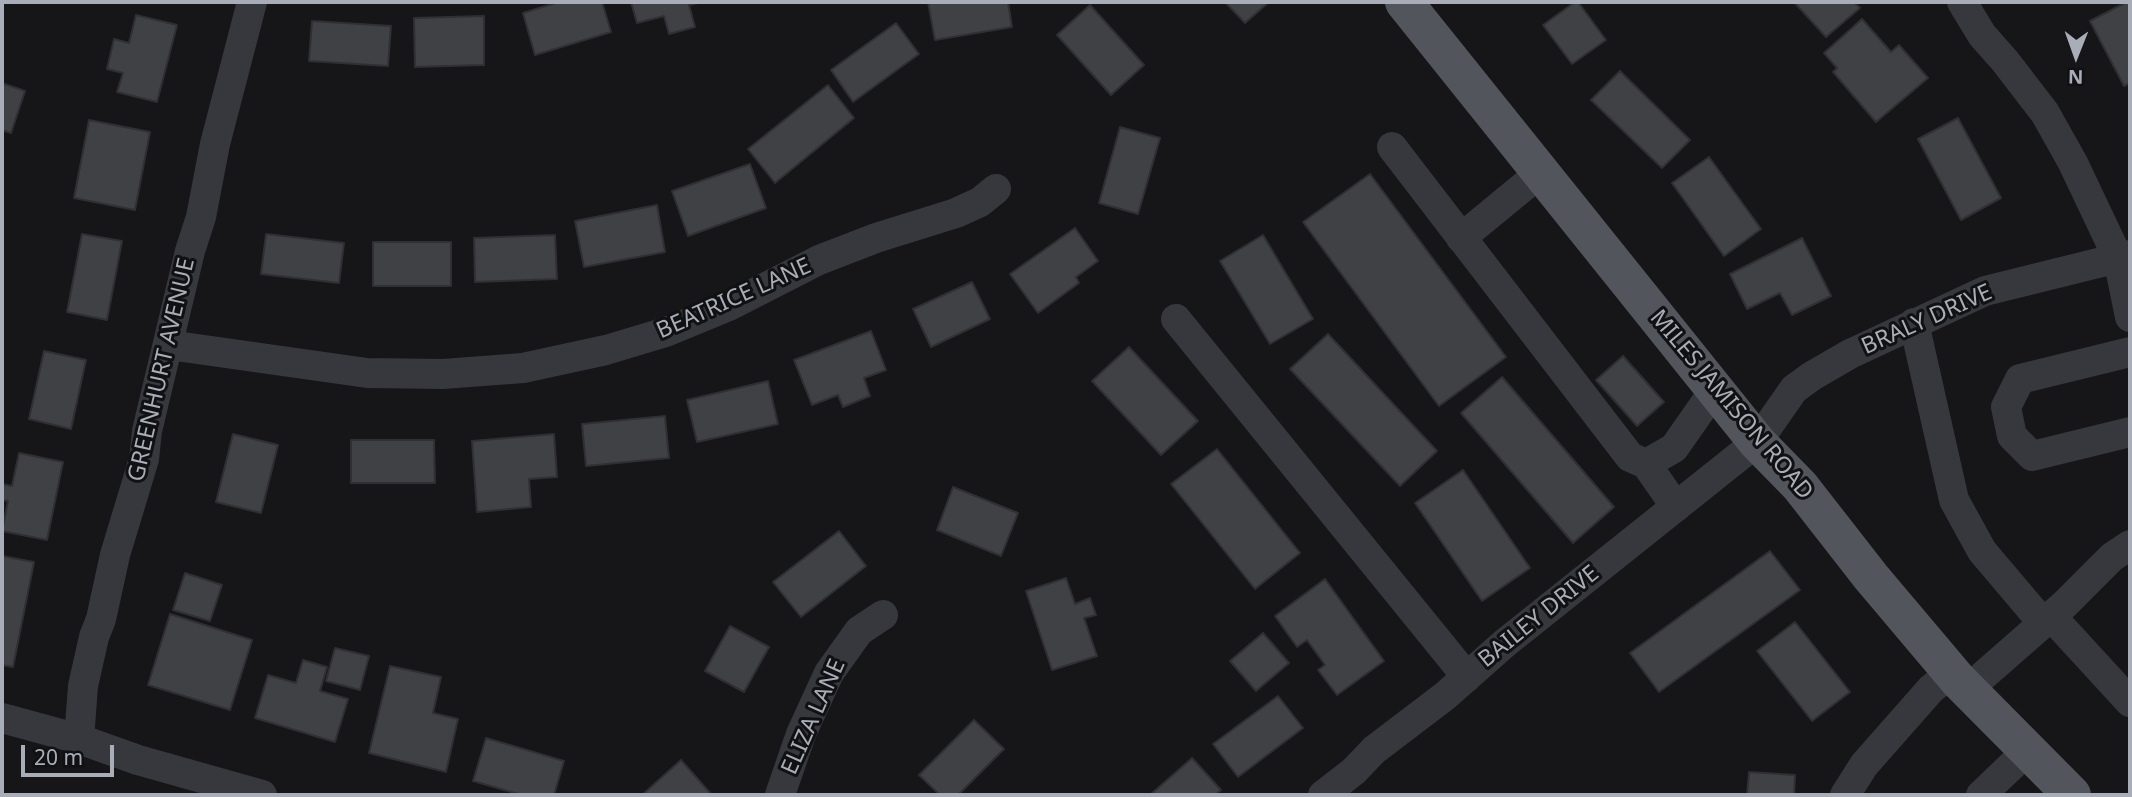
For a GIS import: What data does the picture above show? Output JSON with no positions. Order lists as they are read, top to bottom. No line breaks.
{"streets":{"main road":["MILES JAMISON ROAD"],"street":["BEATRICE LANE","BRALY DRIVE","GREENHURT AVENUE","BAILEY DRIVE","ELIZA LANE"]},"crossings":[["BEATRICE LANE","GREENHURT AVENUE"],["BRALY DRIVE","MILES JAMISON ROAD"],["BRALY DRIVE","BAILEY DRIVE"],["MILES JAMISON ROAD","BAILEY DRIVE"]],"scale_bar":"20 m","north":"bottom"}
